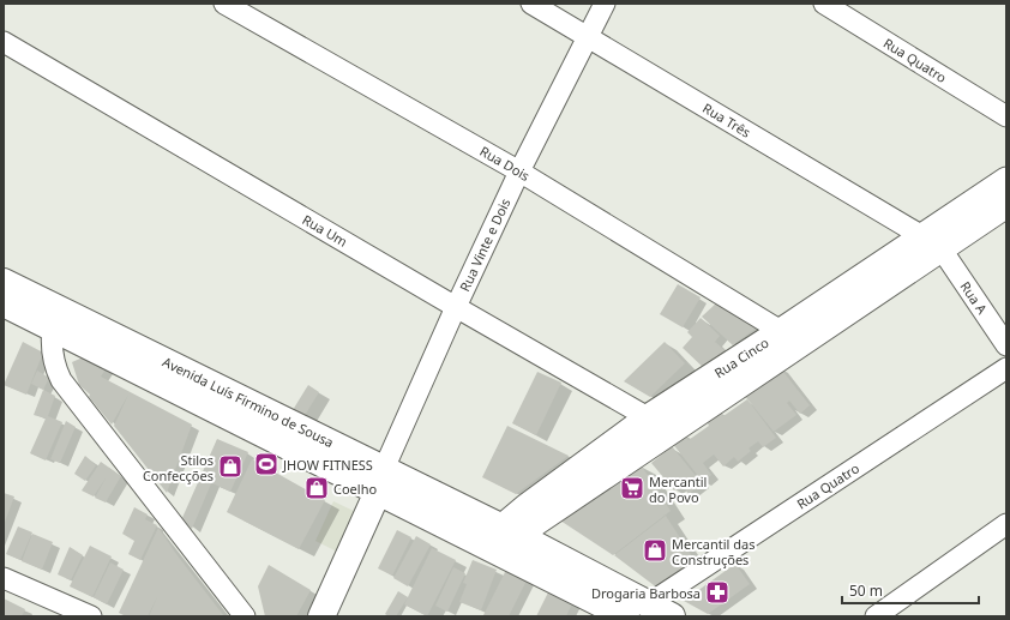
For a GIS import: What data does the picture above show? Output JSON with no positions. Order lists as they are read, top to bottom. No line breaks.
{"streets":{"main road":["Avenida Luís Firmino de Sousa"],"street":["Rua Quatro","Rua Três","Rua Dois","Rua Um","Rua Vinte e Dois","Rua A","Rua Cinco"]},"crossings":[["Rua Quatro","Avenida Luís Firmino de Sousa"],["Rua Três","Rua Vinte e Dois"],["Rua Três","Rua A"],["Rua Três","Rua Cinco"],["Rua Dois","Rua Vinte e Dois"],["Rua Dois","Rua Cinco"],["Rua Um","Rua Vinte e Dois"],["Rua Um","Rua Cinco"],["Rua Vinte e Dois","Avenida Luís Firmino de Sousa"],["Rua A","Rua Cinco"],["Rua Cinco","Avenida Luís Firmino de Sousa"]],"places":{"sports":["JHOW FITNESS"],"shop":["Stilos Confecções","Coelho","Mercantil das Construções"],"supermarket":["Mercantil do Povo"],"pharmacy":["Drogaria Barbosa"]},"scale_bar":"50 m"}
